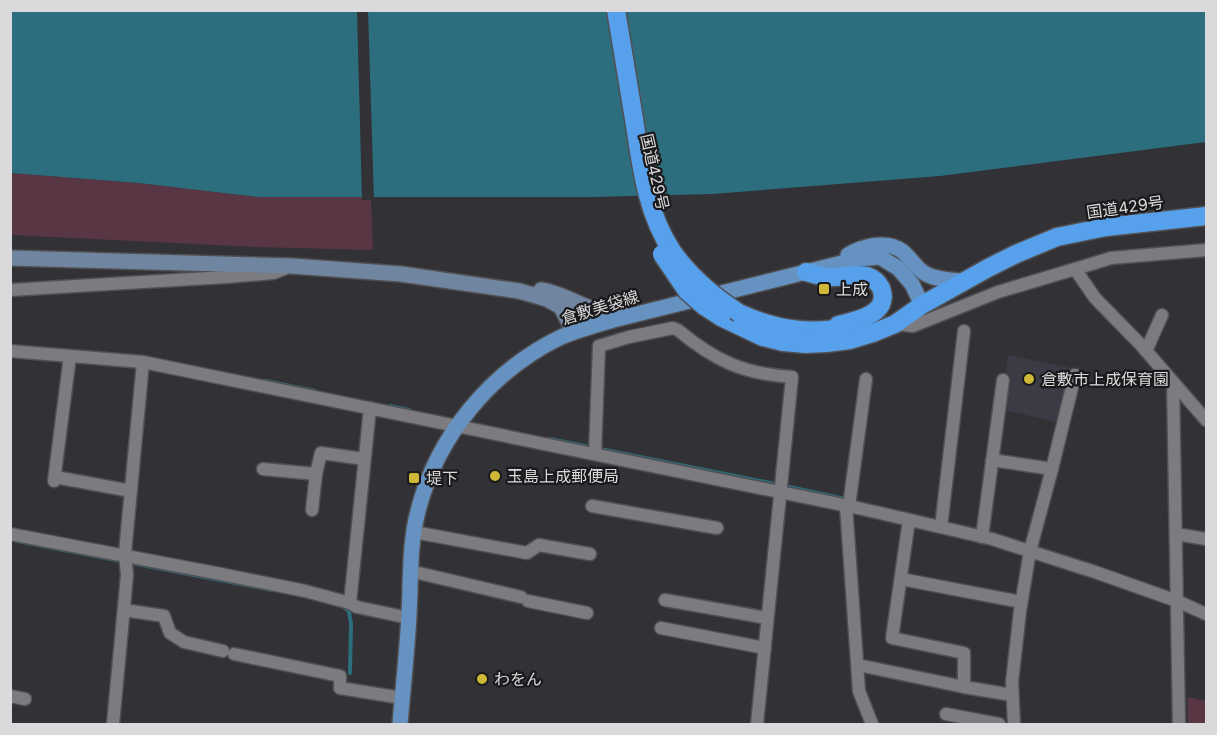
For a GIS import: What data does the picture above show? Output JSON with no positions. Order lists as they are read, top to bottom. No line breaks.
{"streets":{"highway":["国道429号"],"main road":["倉敷美袋線"]},"crossings":[["国道429号","倉敷美袋線"]],"places":{"transit":["上成","堤下"],"other":["倉敷市上成保育園","玉島上成郵便局","わをん"]}}
